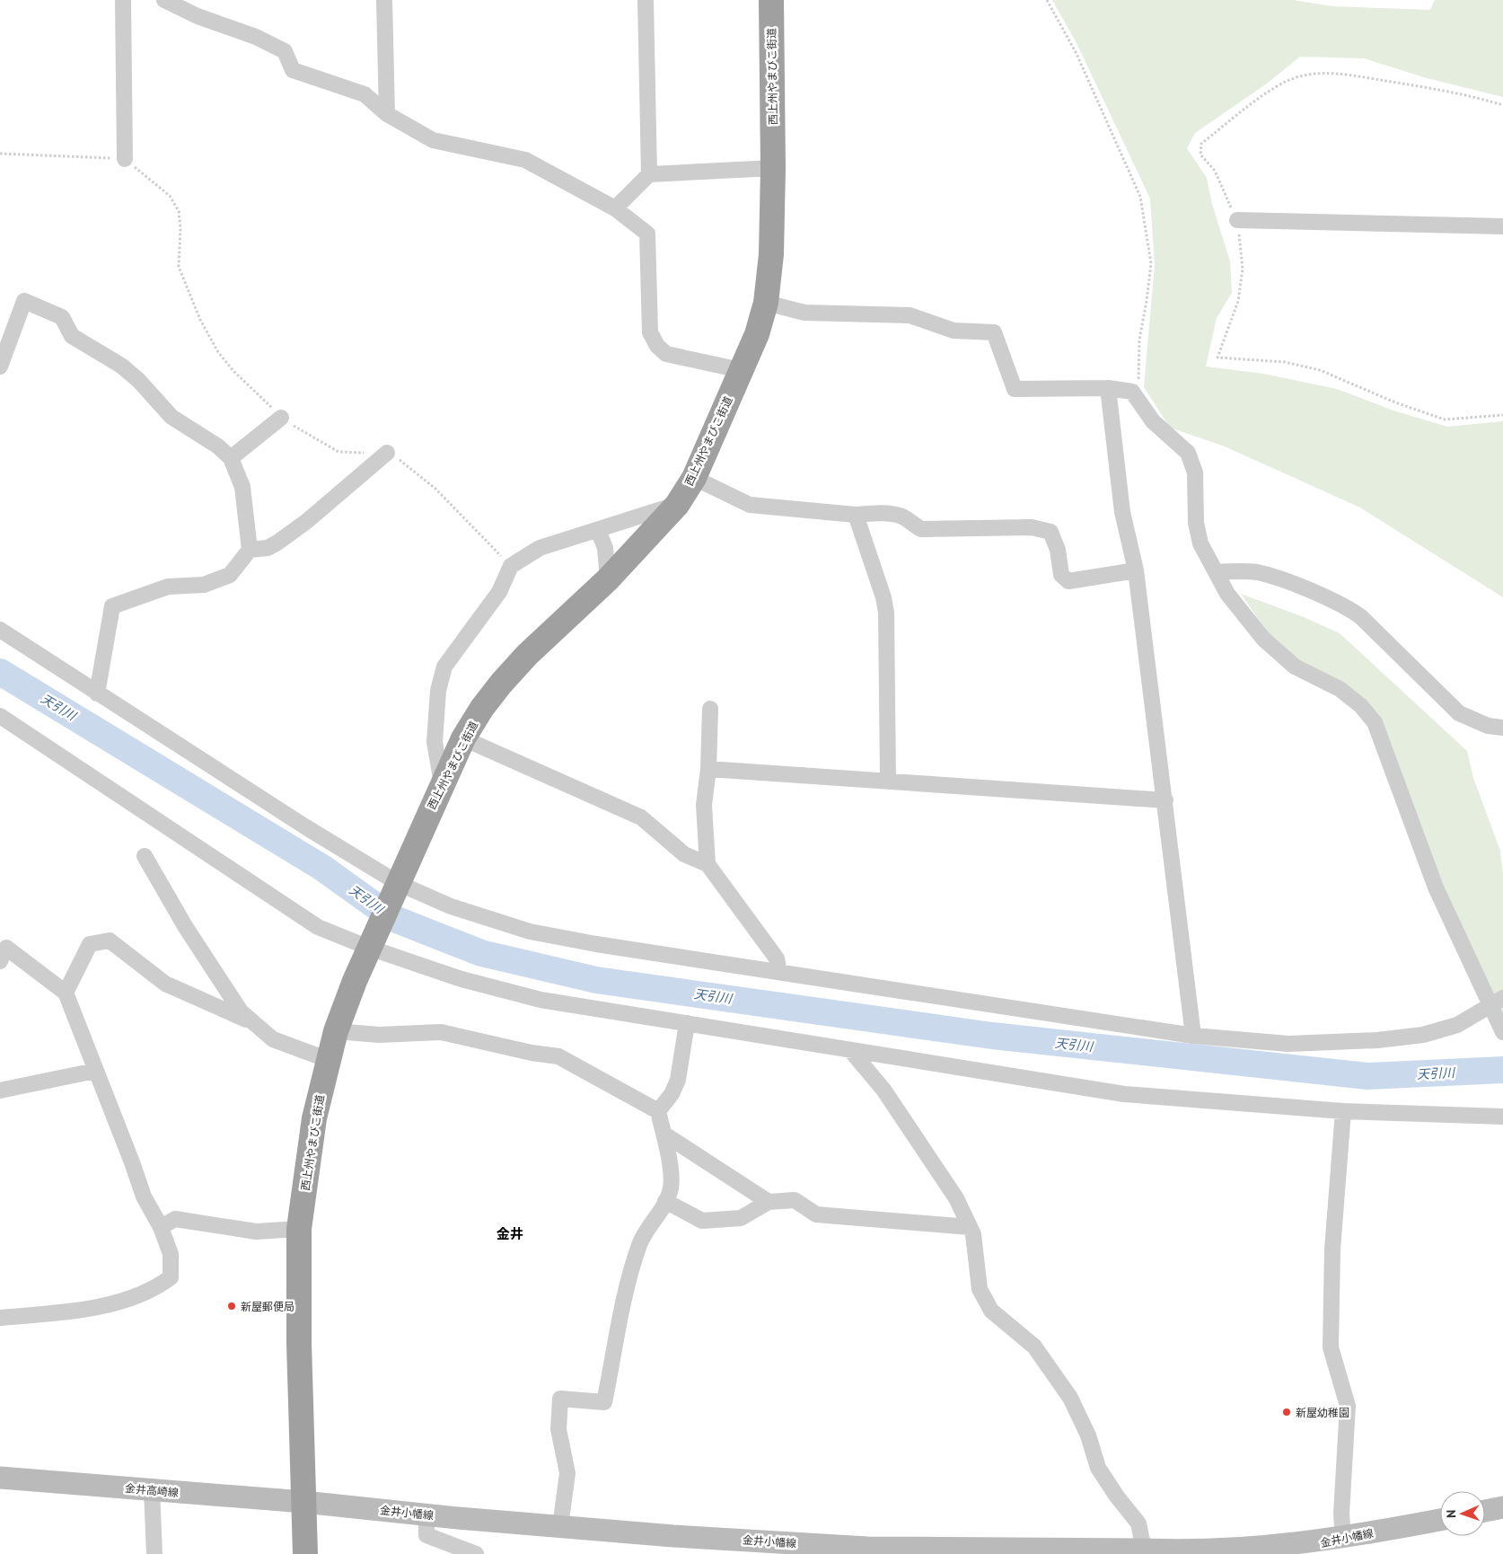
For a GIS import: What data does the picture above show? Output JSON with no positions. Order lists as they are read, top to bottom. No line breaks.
{"streets":{"highway":["西上州やまびこ街道"],"main road":["金井高崎線","金井小幡線"]},"crossings":[["西上州やまびこ街道","金井高崎線"],["西上州やまびこ街道","金井小幡線"],["金井高崎線","金井小幡線"]],"districts":["金井"],"water":["天引川"],"places":["新屋郵便局","新屋幼稚園"],"north":"left"}
